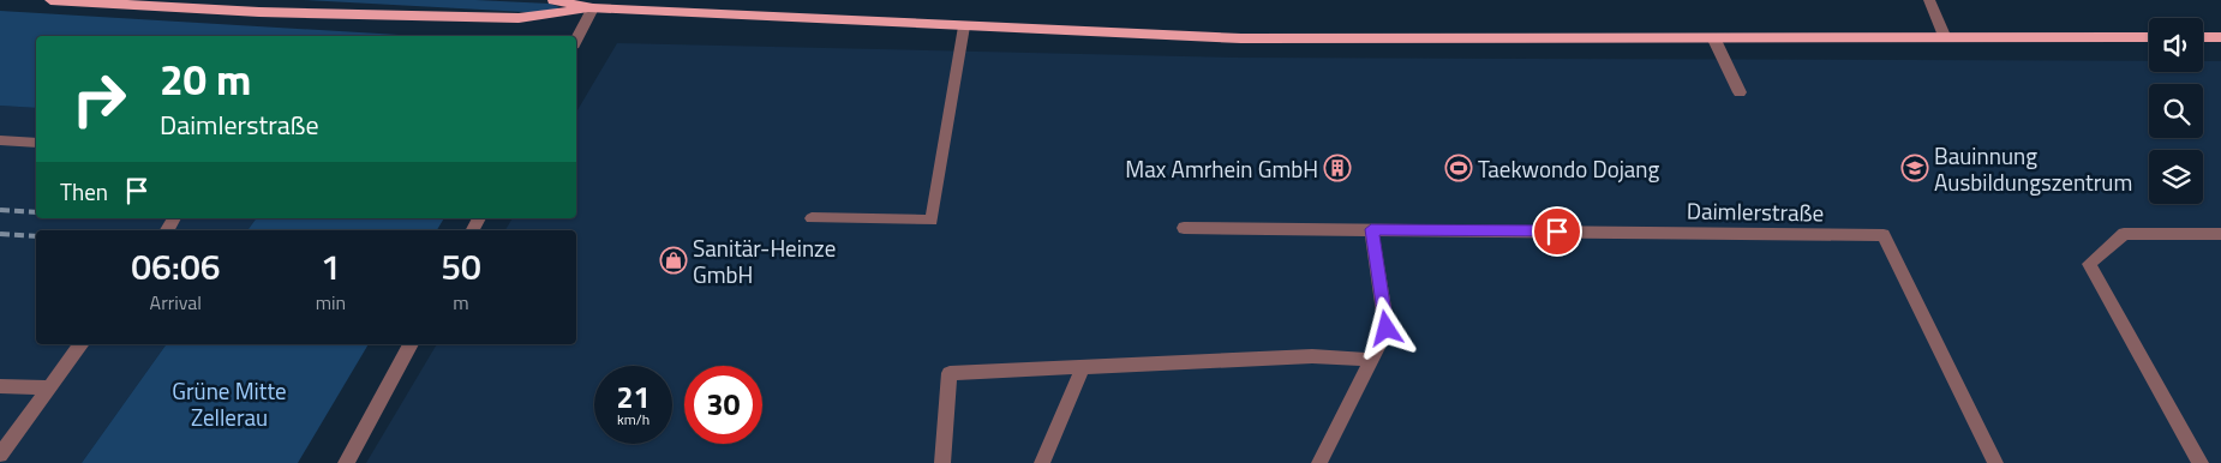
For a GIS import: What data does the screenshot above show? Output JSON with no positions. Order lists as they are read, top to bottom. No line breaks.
{"streets":{"street":["Daimlerstraße"]},"parks":["Grüne Mitte Zellerau"],"places":{"building":["Max Amrhein GmbH"],"sports":["Taekwondo Dojang"],"school or university":["Bauinnung Ausbildungszentrum"],"shop":["Sanitär-Heinze GmbH"]},"page":{"turn":["20 m","Daimlerstraße"],"then":"Then","eta":["06:06","Arrival","1","min","50","m"],"speed":"21 km/h","limit":"30"}}
